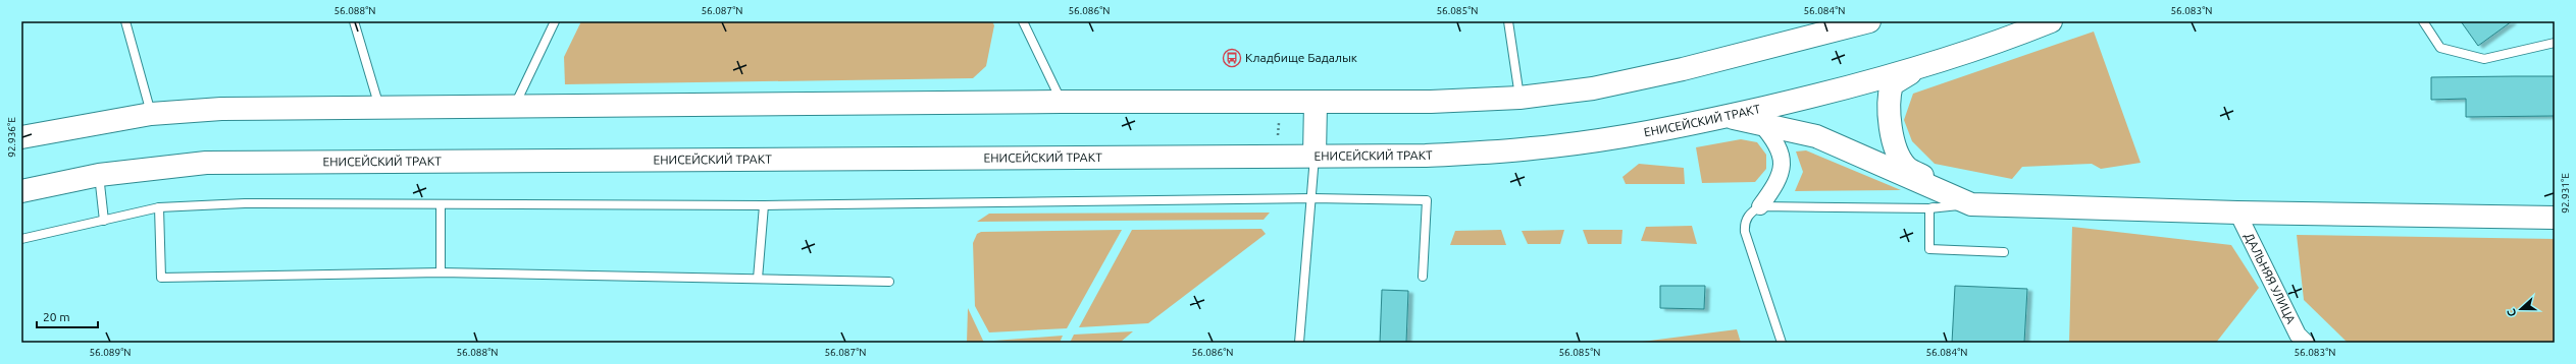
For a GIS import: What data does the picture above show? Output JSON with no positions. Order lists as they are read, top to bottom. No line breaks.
{"streets":{"main road":["ЕНИСЕЙСКИЙ ТРАКТ"],"street":["ДАЛЬНЯЯ УЛИЦА"]},"places":{"bus stop":["Кладбище Бадалык"]},"scale_bar":"20 m","north":"left","coordinates":["56.088°N","56.087°N","56.086°N","56.085°N","56.084°N","56.083°N","92.936°E","92.931°E","56.089°N"]}
